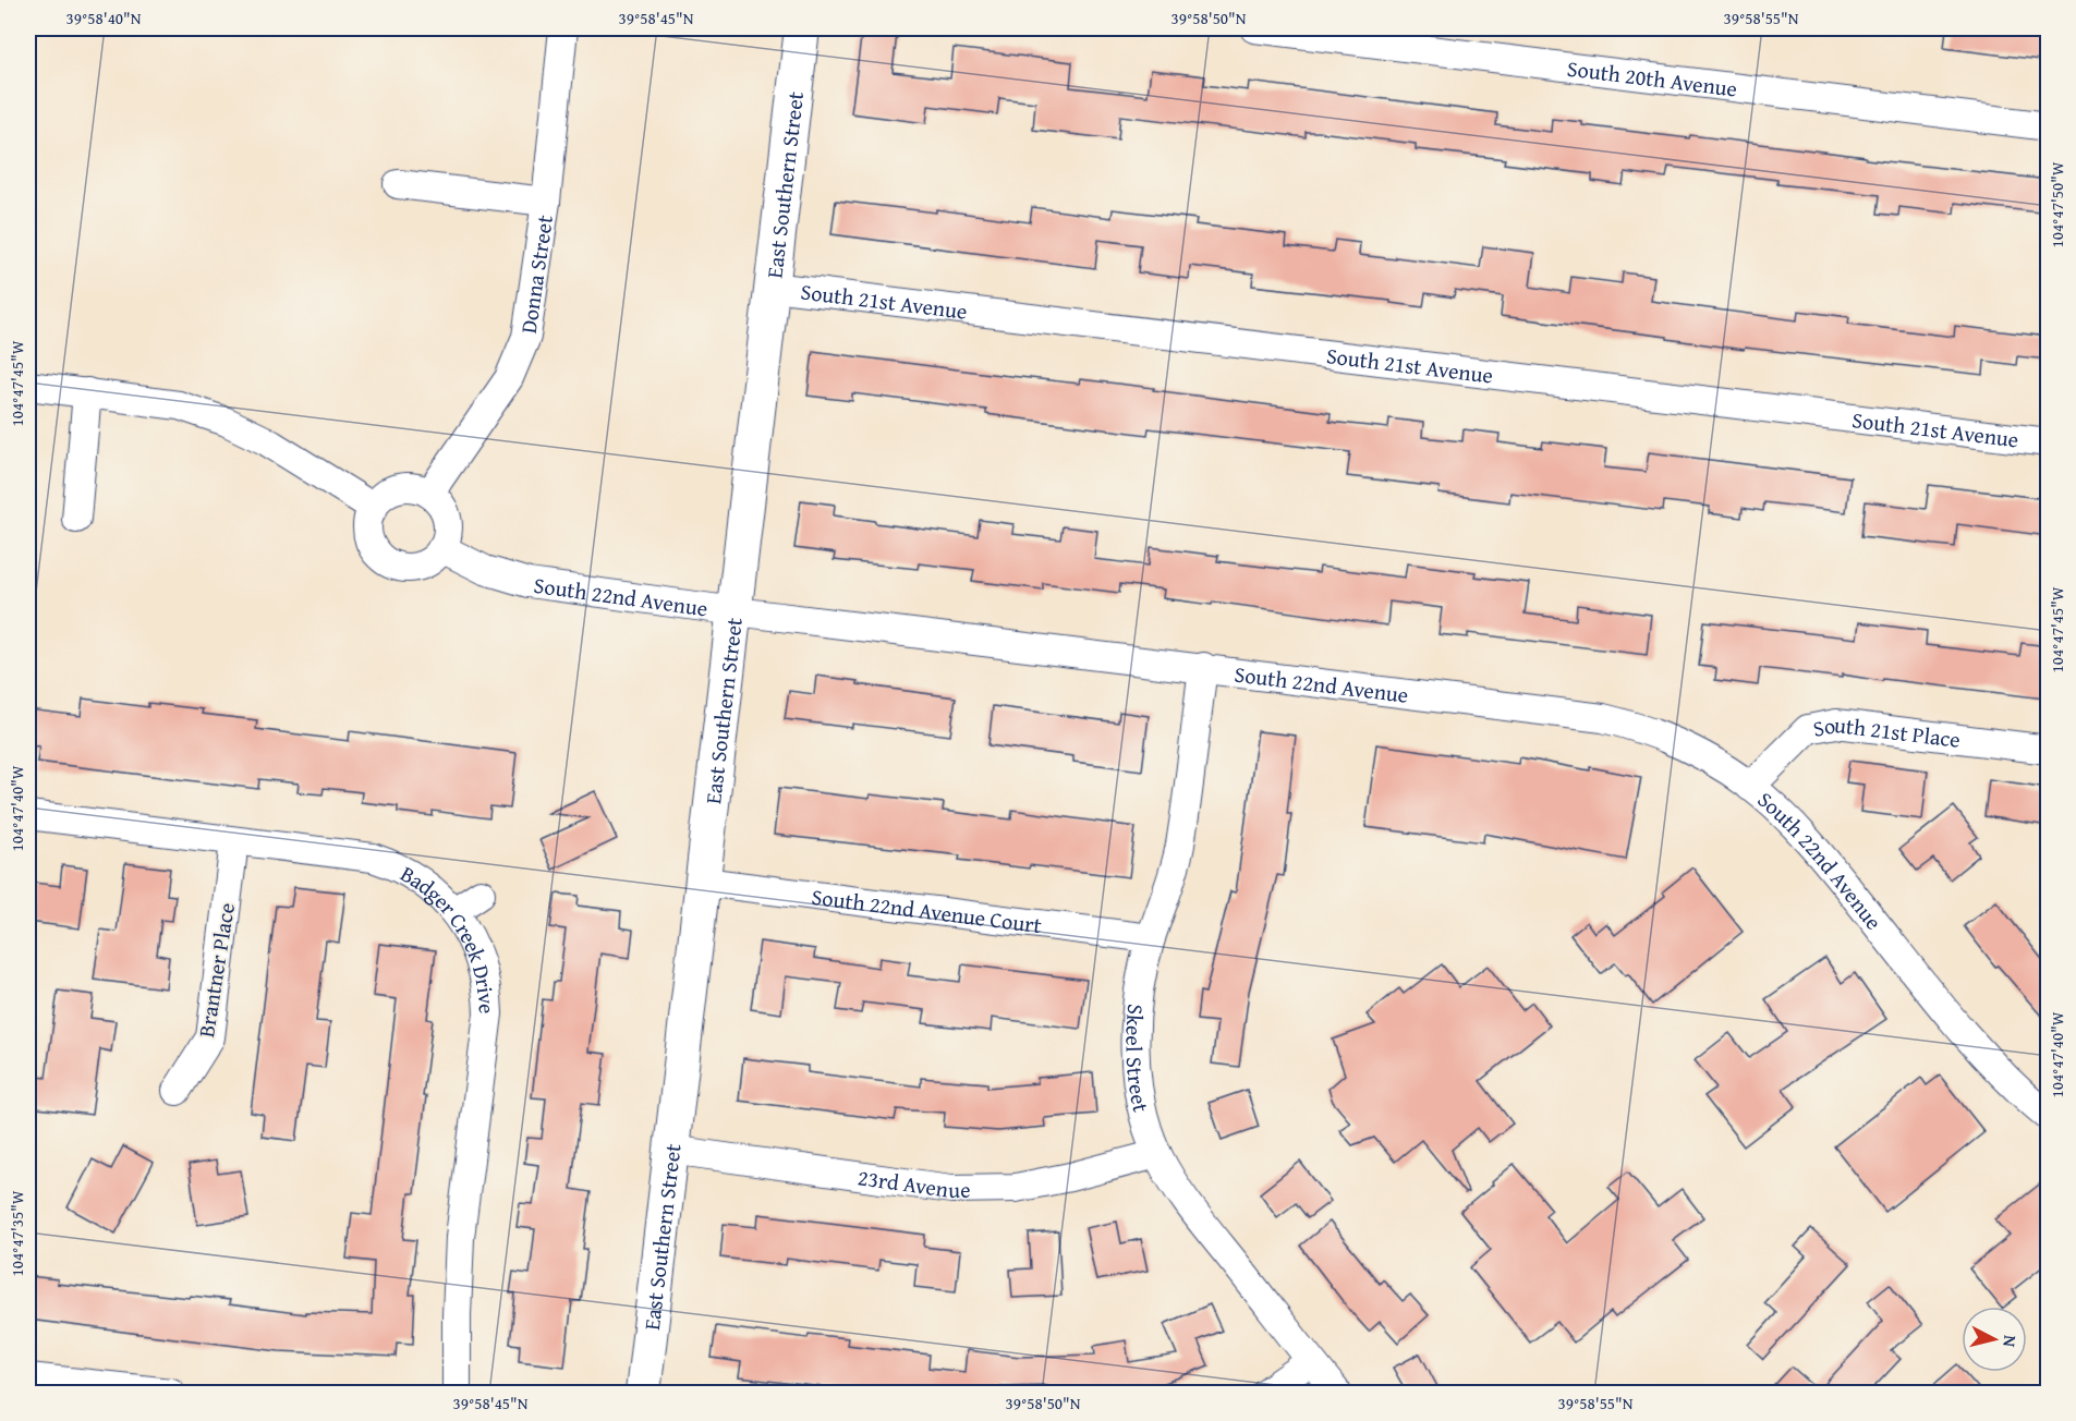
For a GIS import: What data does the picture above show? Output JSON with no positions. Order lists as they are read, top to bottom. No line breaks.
{"streets":{"street":["South 20th Avenue","East Southern Street","Donna Street","South 21st Avenue","South 22nd Avenue","South 21st Place","South 22nd Avenue Court","Badger Creek Drive","Brantner Place","Skeel Street","23rd Avenue"]},"crossings":[["East Southern Street","South 21st Avenue"],["East Southern Street","South 22nd Avenue"],["East Southern Street","South 22nd Avenue Court"],["East Southern Street","23rd Avenue"],["Donna Street","South 22nd Avenue"],["South 22nd Avenue","South 21st Place"],["South 22nd Avenue","Skeel Street"],["South 22nd Avenue Court","Skeel Street"],["Badger Creek Drive","Brantner Place"],["Skeel Street","23rd Avenue"]],"north":"right","coordinates":["39°58'40\"N","39°58'45\"N","39°58'50\"N","39°58'55\"N","104°47'50\"W","104°47'45\"W","104°47'40\"W","104°47'35\"W"]}
